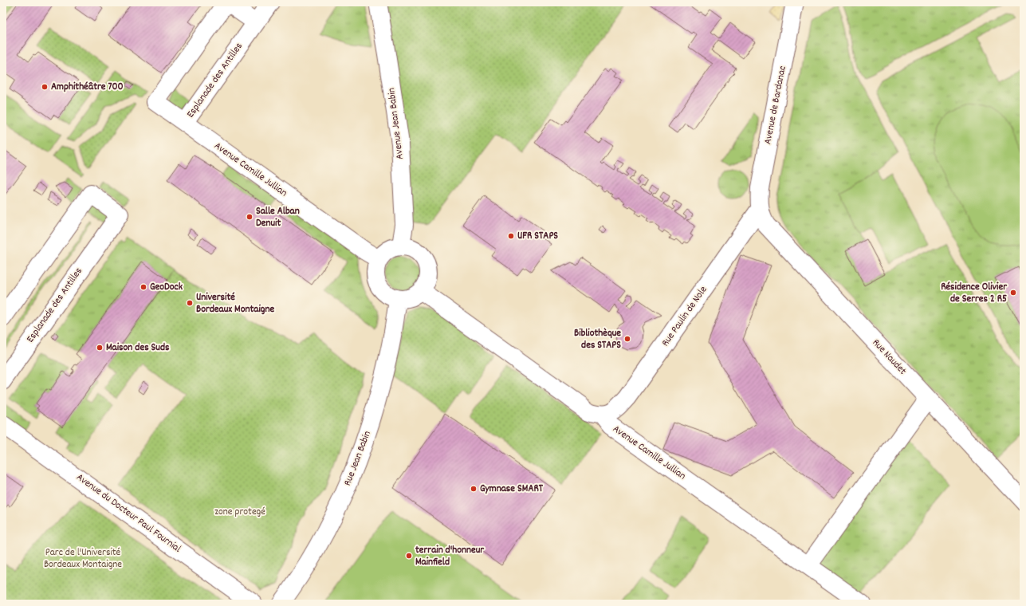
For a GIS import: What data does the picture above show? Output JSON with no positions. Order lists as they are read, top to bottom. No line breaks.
{"streets":{"street":["Esplanade des Antilles","Avenue de Bardanac","Avenue Jean Babin","Avenue Camille Jullian","Rue Paulin de Nole","Rue Naudet","Rue Jean Babin","Avenue du Docteur Paul Fournial"]},"crossings":[["Esplanade des Antilles","Avenue Camille Jullian"],["Avenue de Bardanac","Rue Paulin de Nole"],["Avenue de Bardanac","Rue Naudet"],["Avenue Jean Babin","Avenue Camille Jullian"],["Avenue Jean Babin","Rue Jean Babin"],["Avenue Camille Jullian","Rue Paulin de Nole"],["Avenue Camille Jullian","Rue Jean Babin"],["Rue Paulin de Nole","Rue Naudet"]],"parks":["zone protegé","Parc de l'Université Bordeaux Montaigne"],"places":["Amphithéâtre 700","Salle Alban Denuit","UFR STAPS","GeoDock","Résidence Olivier de Serres 2 R5","Université Bordeaux Montaigne","Bibliothèque des STAPS","Maison des Suds","Gymnase SMART","terrain d'honneur Mainfield"]}
